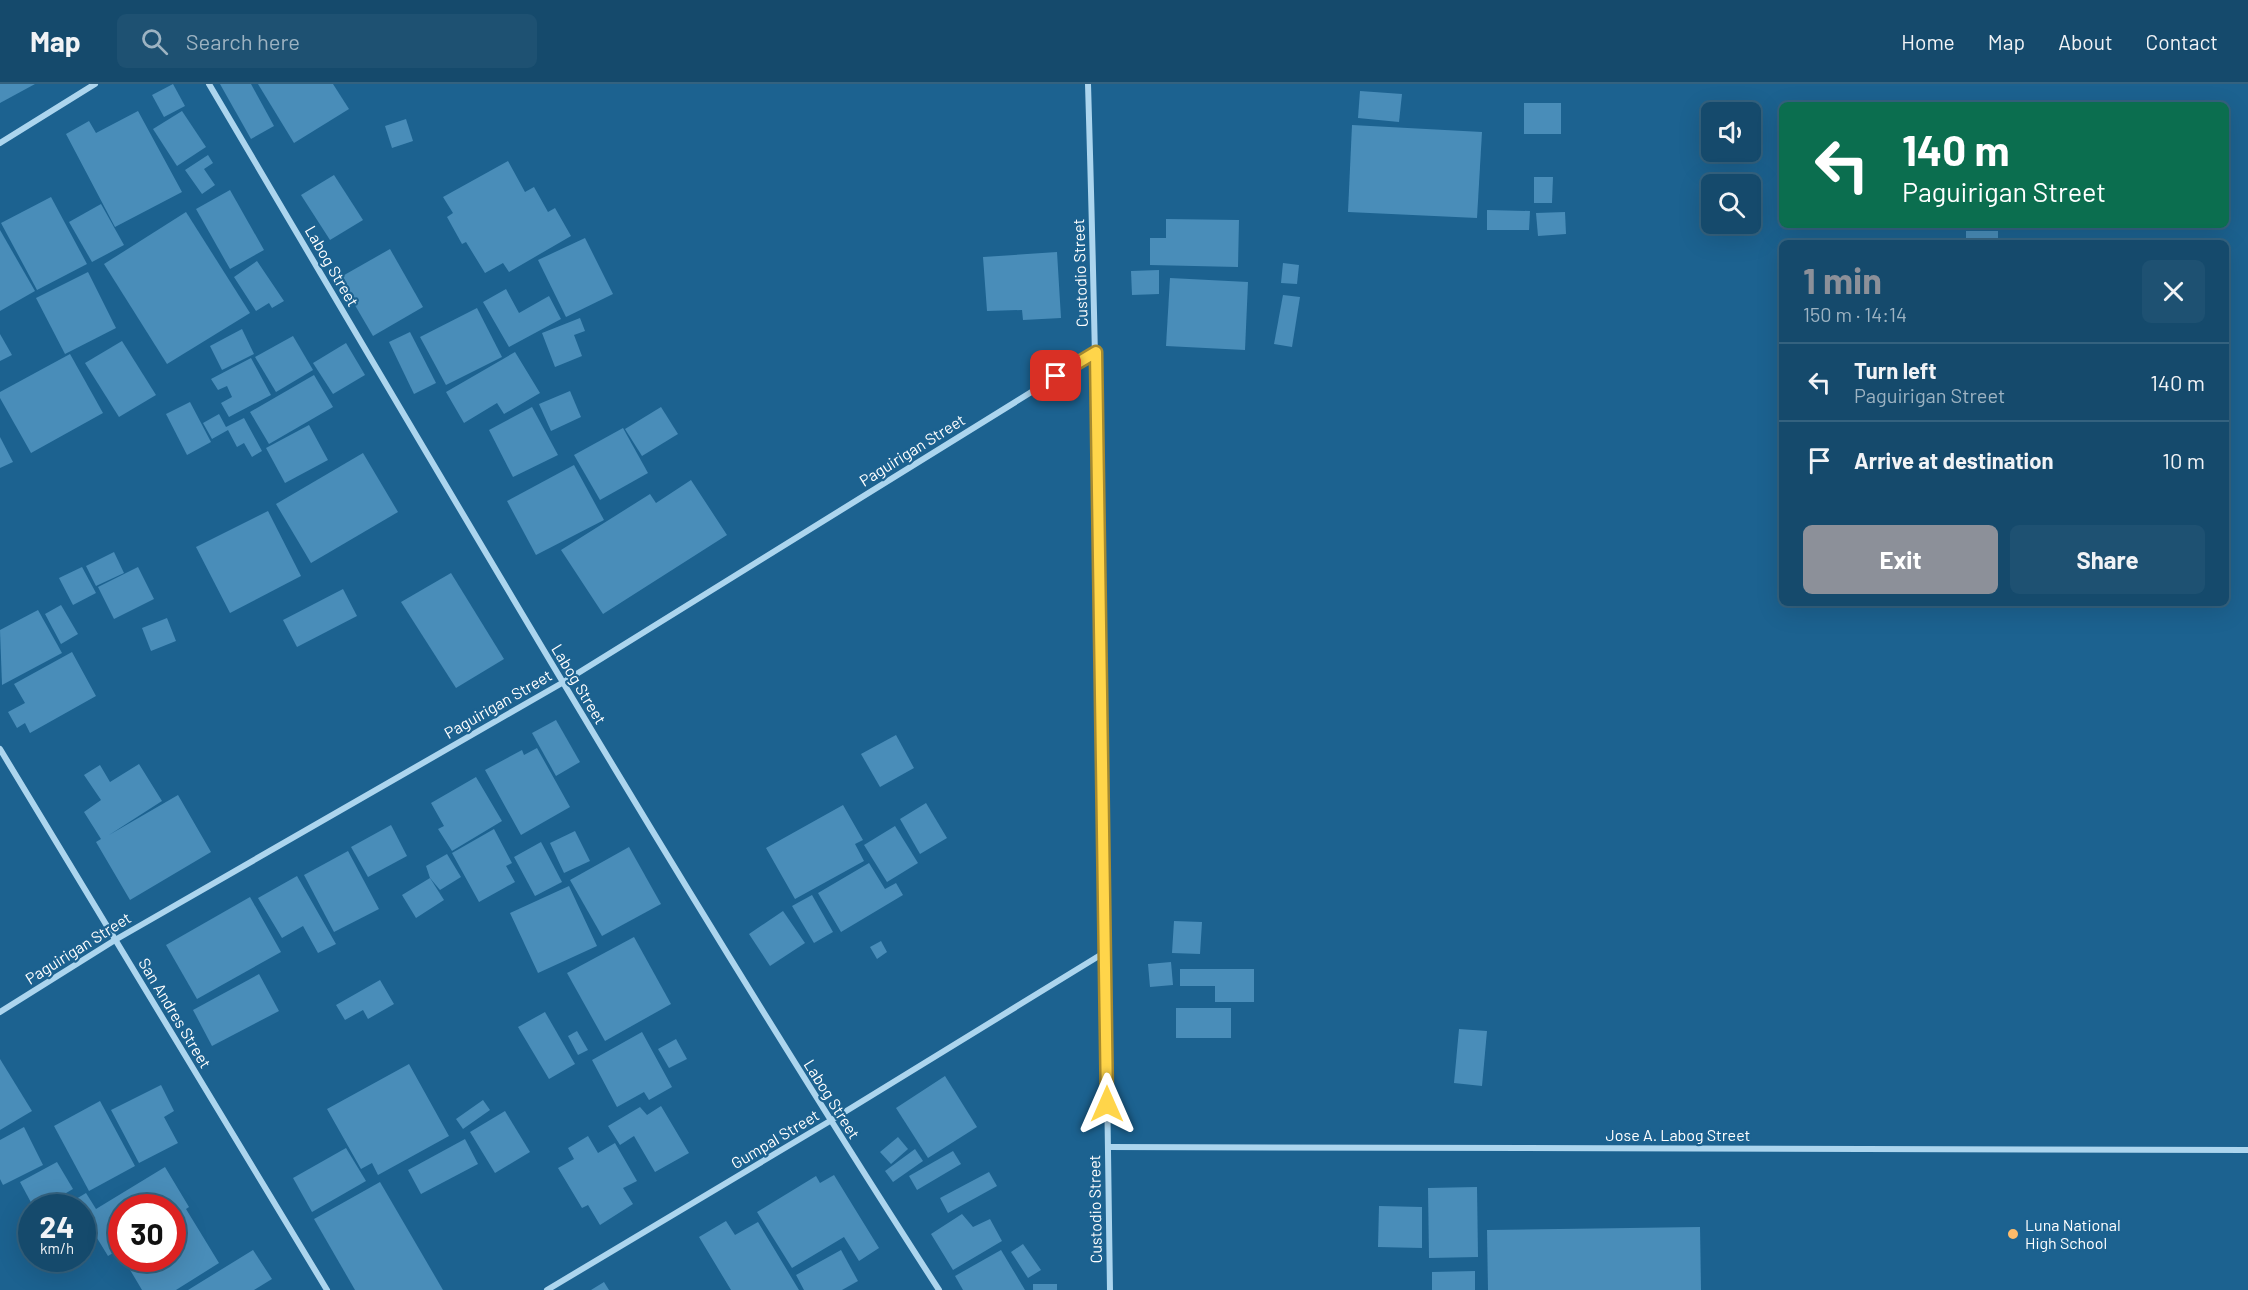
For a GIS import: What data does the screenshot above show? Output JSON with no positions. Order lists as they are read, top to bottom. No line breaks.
{"streets":{"street":["Labog Street","Custodio Street","Paguirigan Street","San Andres Street","Jose A. Labog Street","Gumpal Street"]},"crossings":[["Labog Street","Paguirigan Street"],["Labog Street","Gumpal Street"],["Custodio Street","Paguirigan Street"],["Custodio Street","Jose A. Labog Street"],["Custodio Street","Gumpal Street"],["Paguirigan Street","San Andres Street"]],"places":["Luna National High School"],"page":{"header":"Map","search":"Search here","nav":["Home","Map","About","Contact"],"turn":["140 m","Paguirigan Street"],"heading":["1 min","150 m · 14:14"],"list":[{"name":"Turn left","note":"Paguirigan Street","value":"140 m"},{"name":"Arrive at destination","value":"10 m"}],"buttons":["Exit","Share"],"speed":"24 km/h","limit":"30"}}
